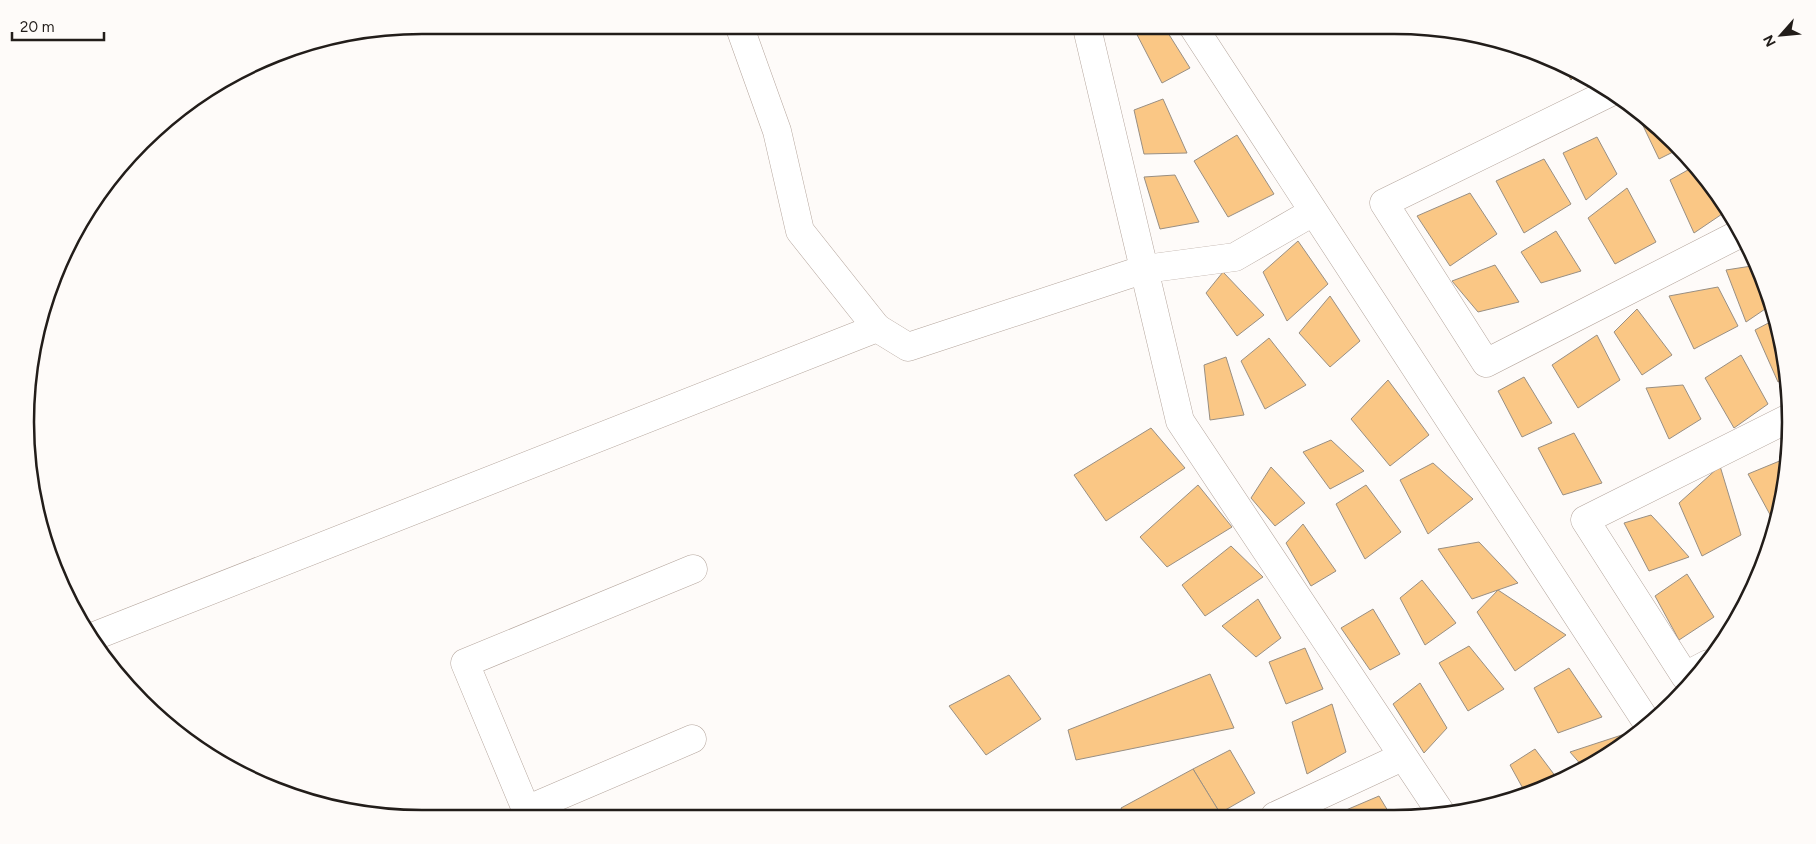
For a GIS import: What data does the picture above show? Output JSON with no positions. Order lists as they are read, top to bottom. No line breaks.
{"scale_bar":"20 m","north":"bottom left"}
